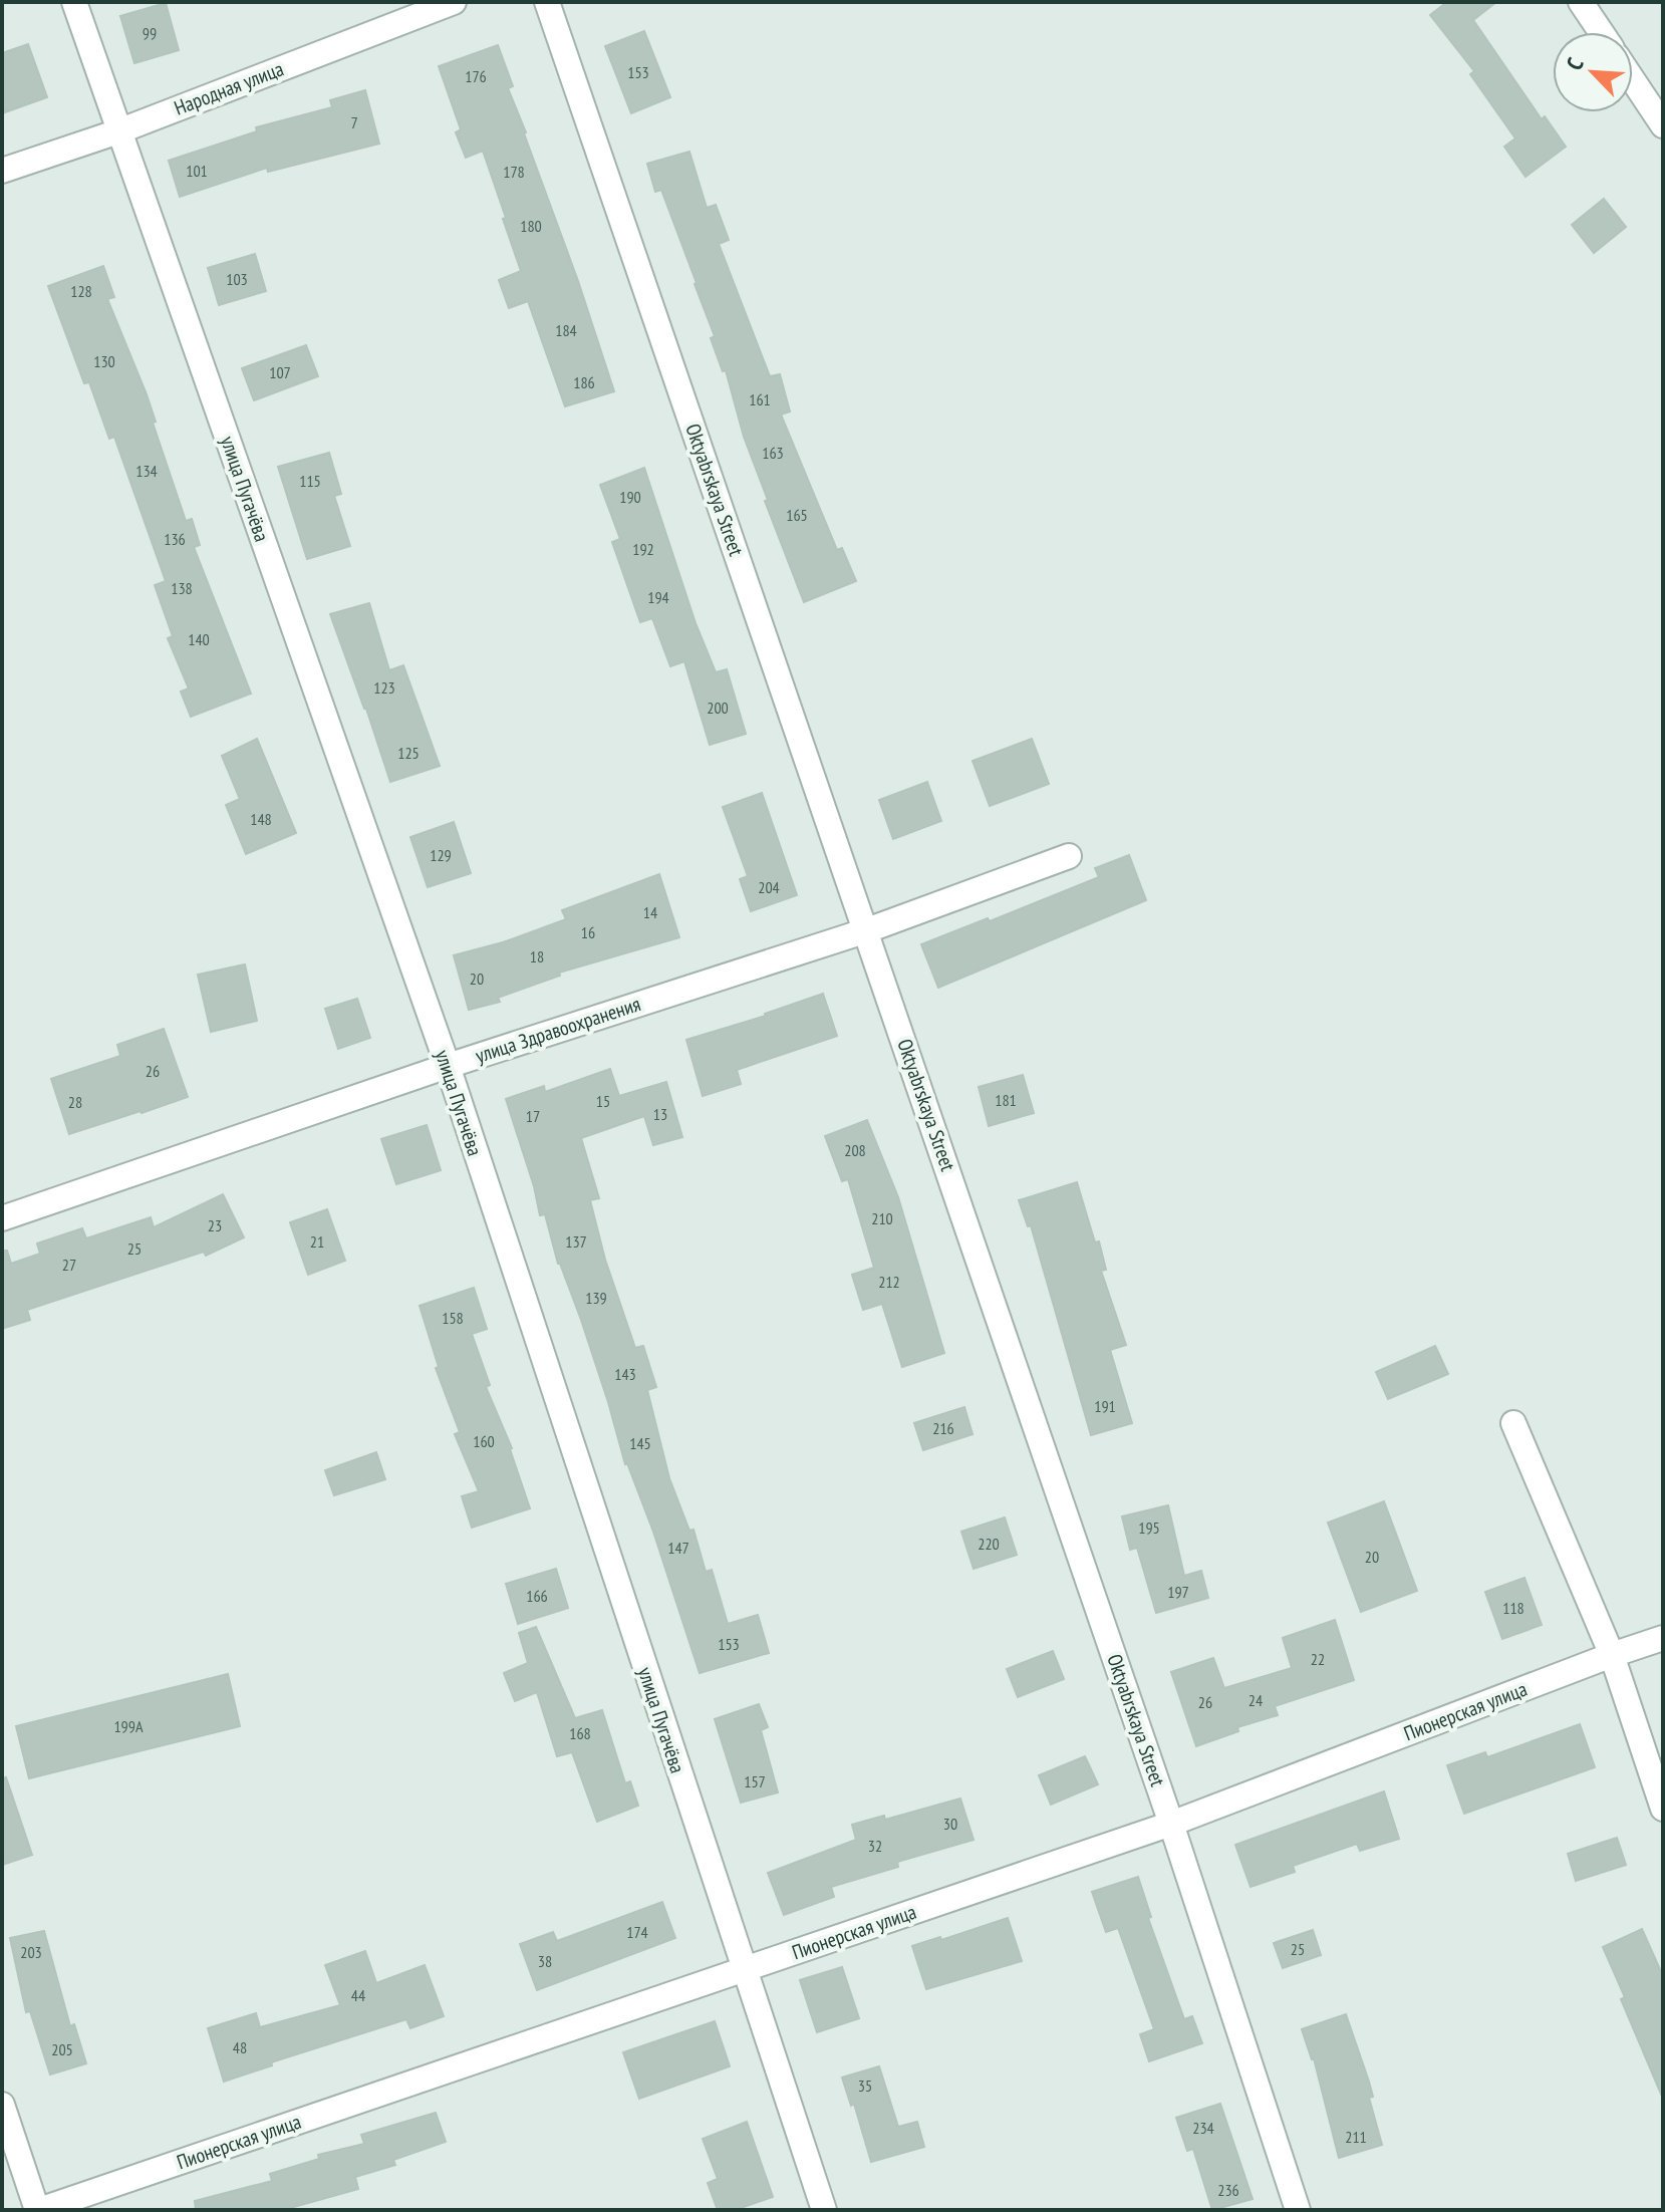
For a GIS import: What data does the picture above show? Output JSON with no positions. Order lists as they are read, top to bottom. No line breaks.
{"streets":{"street":["Народная улица","улица Пугачёва","Oktyabrskaya Street","улица Здравоохранения","Пионерская улица"]},"crossings":[["Народная улица","улица Пугачёва"],["улица Пугачёва","улица Здравоохранения"],["улица Пугачёва","Пионерская улица"],["Oktyabrskaya Street","улица Здравоохранения"],["Oktyabrskaya Street","Пионерская улица"]],"house_numbers":["99","153","176","7","101","178","180","103","128","184","130","107","186","161","163","134","115","190","165","136","192","138","194","140","123","200","125","148","129","204","14","16","18","20","26","181","15","28","13","17","208","210","23","21","137","25","27","212","139","158","143","191","216","160","145","195","220","147","20","197","166","118","153","22","24","26","199А","168","157","30","32","174","25","203","38","44","48","205","35","234","211","236"],"north":"top left"}
